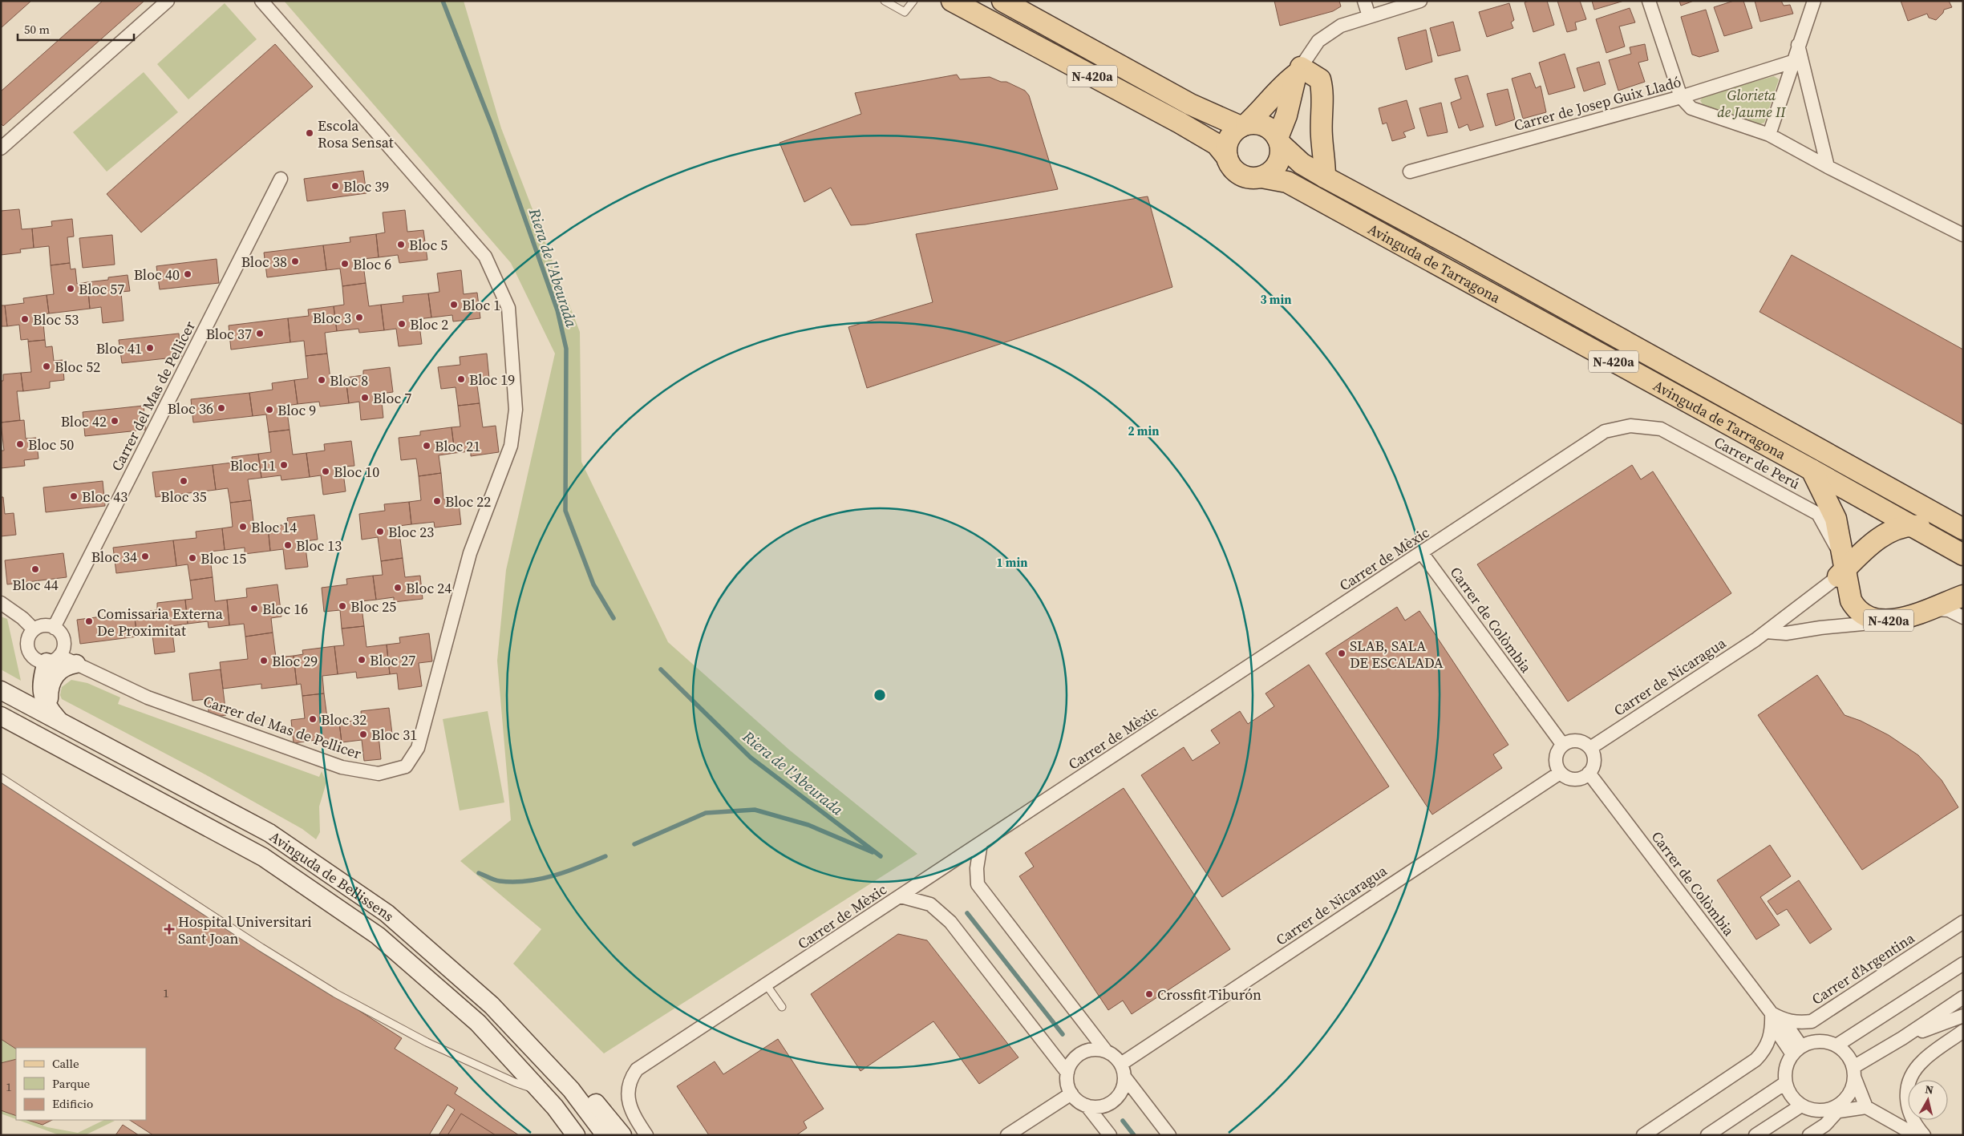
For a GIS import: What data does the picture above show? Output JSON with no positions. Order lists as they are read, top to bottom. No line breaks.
{"streets":{"main road":["N-420a","Avinguda de Tarragona","Avinguda de Bellissens"],"street":["Carrer de Josep Guix Lladó","Carrer del Mas de Pellicer","Carrer de Perú","Carrer de Mèxic","Carrer de Colòmbia","Carrer de Nicaragua","Carrer d'Argentina"]},"crossings":[["N-420a","Avinguda de Tarragona"],["N-420a","Carrer de Perú"],["N-420a","Carrer de Nicaragua"],["Carrer de Perú","Carrer de Mèxic"],["Carrer de Perú","Carrer de Nicaragua"],["Carrer de Mèxic","Carrer de Colòmbia"],["Carrer de Colòmbia","Carrer de Nicaragua"],["Carrer de Colòmbia","Carrer d'Argentina"]],"water":["Riera de l'Abeurada"],"parks":["Glorieta de Jaume II"],"places":{"other":["Escola Rosa Sensat","Bloc 39","Bloc 5","Bloc 38","Bloc 6","Bloc 40","Bloc 57","Bloc 1","Bloc 3","Bloc 53","Bloc 2","Bloc 37","Bloc 41","Bloc 52","Bloc 19","Bloc 8","Bloc 7","Bloc 36","Bloc 9","Bloc 42","Bloc 50","Bloc 21","Bloc 11","Bloc 10","Bloc 35","Bloc 43","Bloc 22","Bloc 14","Bloc 23","Bloc 13","Bloc 34","Bloc 15","Bloc 44","Bloc 24","Bloc 25","Bloc 16","Comissaria Externa De Proximitat","SLAB, SALA DE ESCALADA","Bloc 27","Bloc 29","Bloc 32","Bloc 31","Crossfit Tiburón"],"health":["Hospital Universitari Sant Joan"]},"house_numbers":["1","1"],"legend":["Calle","Parque","Edificio"],"scale_bar":"50 m","north":"top","rings":["3 min","2 min","1 min"]}
